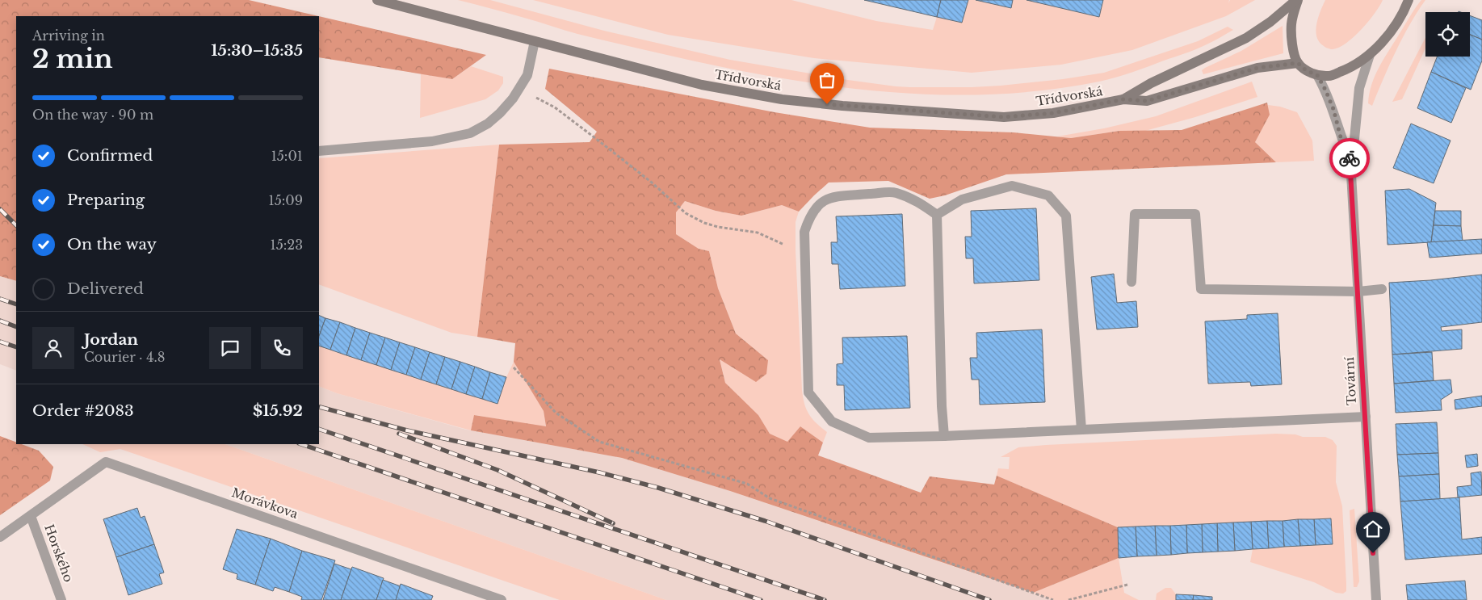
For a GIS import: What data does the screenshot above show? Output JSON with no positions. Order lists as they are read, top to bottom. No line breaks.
{"streets":{"main road":["Třídvorská"],"street":["Tovární","Morávkova","Horského"]},"crossings":[["Morávkova","Horského"]],"page":{"heading":["2 min","Arriving in","15:30–15:35"],"panel":["Jordan","Courier · 4.8","Order #2083","$15.92"],"bar":"On the way · 90 m","list":[["Confirmed","15:01"],["Preparing","15:09"],["On the way","15:23"],"Delivered"]}}
